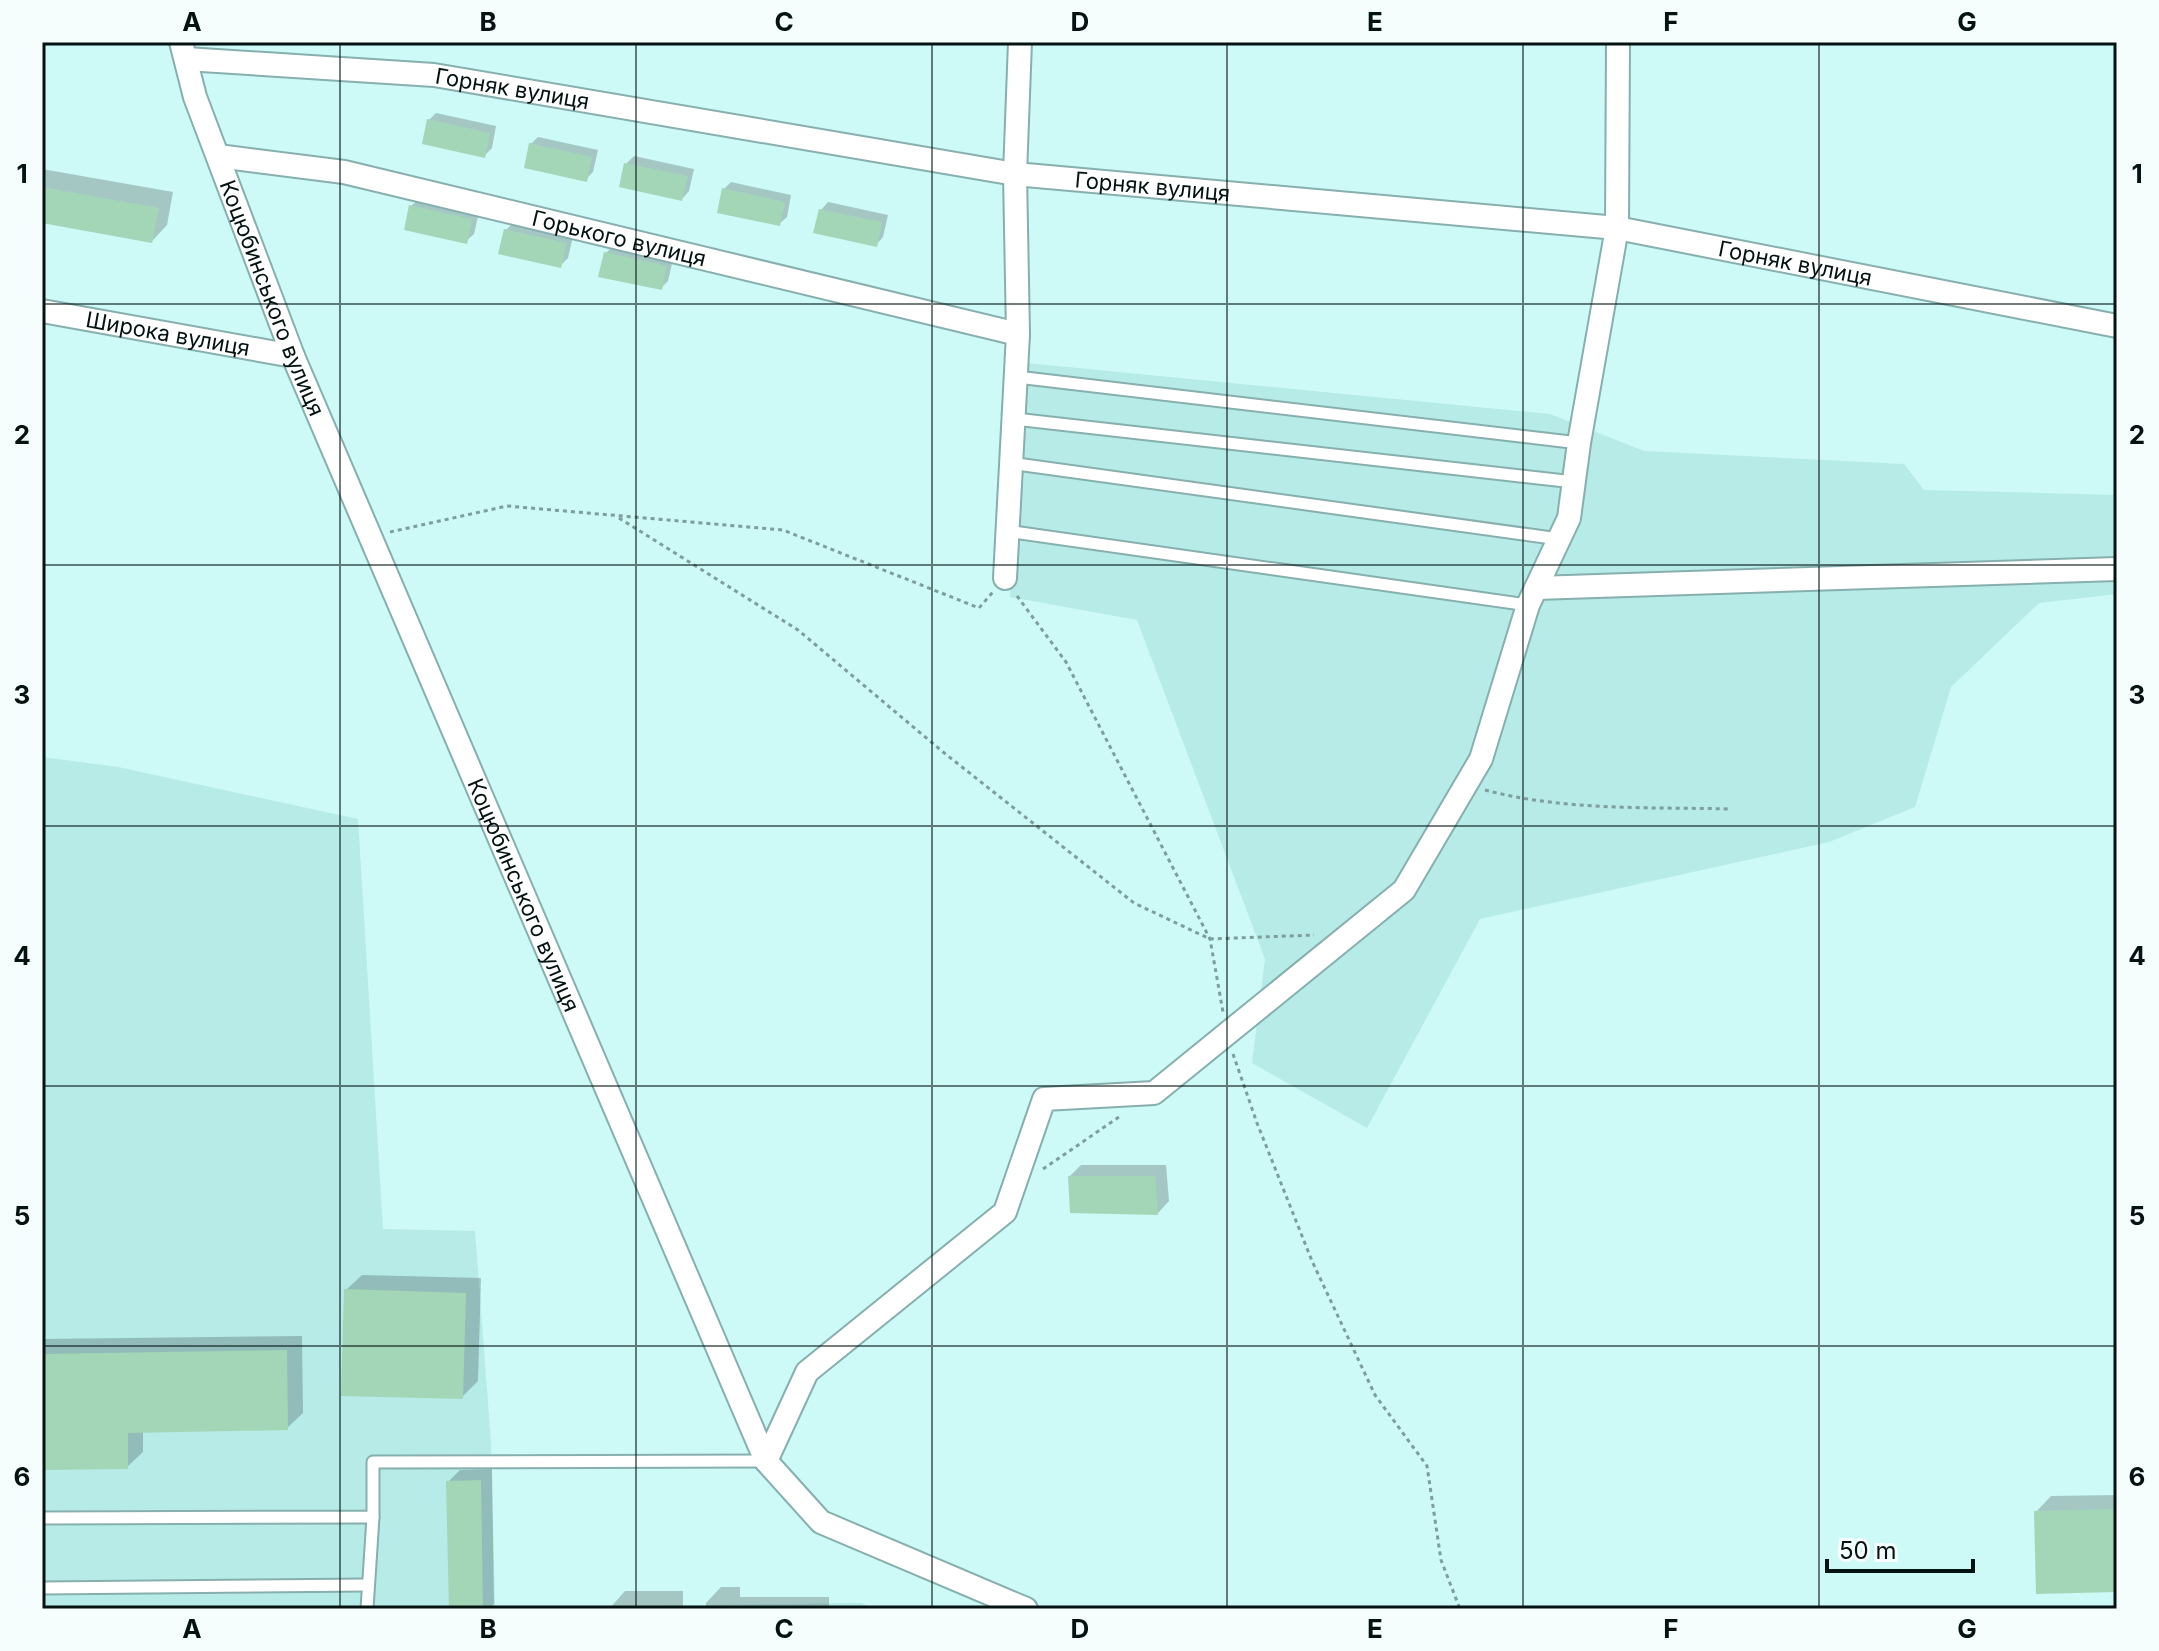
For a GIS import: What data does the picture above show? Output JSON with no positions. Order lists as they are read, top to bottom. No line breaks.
{"streets":{"street":["Горняк вулиця","Горького вулиця","Коцюбинського вулиця","Широка вулиця"]},"crossings":[["Горняк вулиця","Коцюбинського вулиця"],["Горького вулиця","Коцюбинського вулиця"],["Коцюбинського вулиця","Широка вулиця"]],"scale_bar":"50 m","grid":{"columns":["A","B","C","D","E","F","G"],"rows":["1","2","3","4","5","6"]}}
